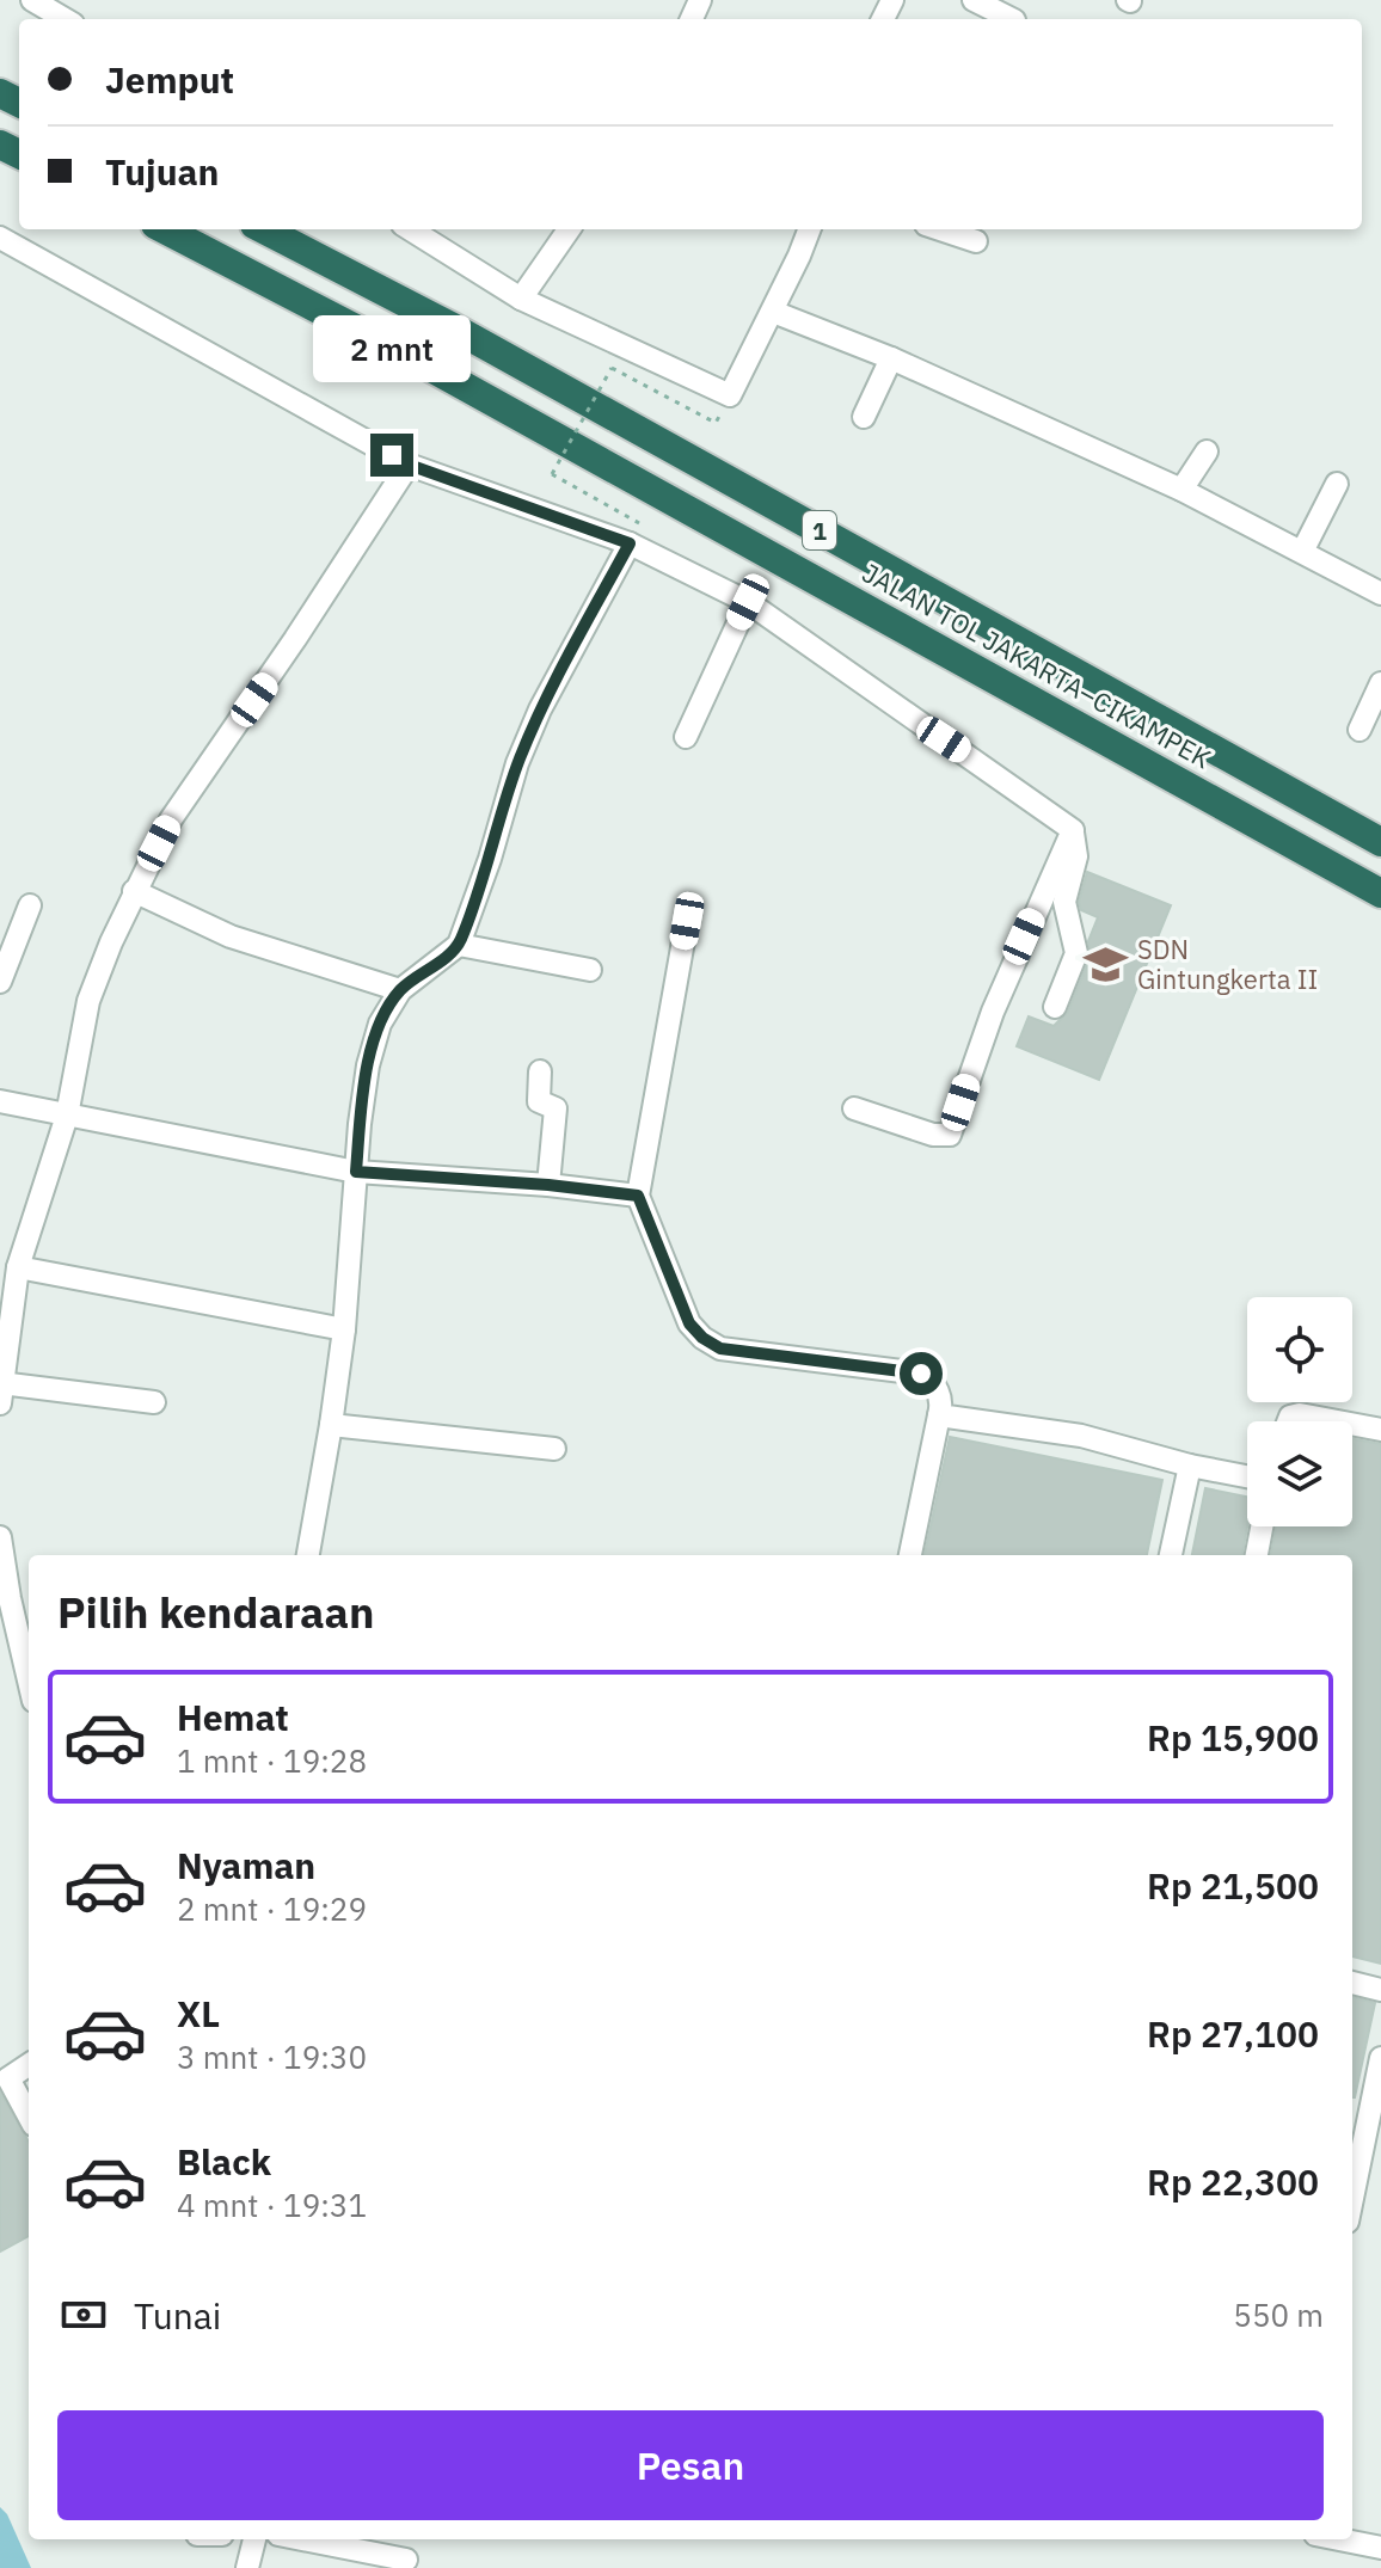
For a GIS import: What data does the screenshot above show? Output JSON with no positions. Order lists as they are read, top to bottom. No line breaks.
{"streets":{"highway":["1","JALAN TOL JAKARTA–CIKAMPEK"]},"places":{"school or university":["SDN Gintungkerta II"]},"page":{"banner":["Jemput","Tujuan"],"bubble":"2 mnt","heading":"Pilih kendaraan","list":[{"name":"Hemat","note":"1 mnt · 19:28","value":"Rp 15,900"},{"name":"Nyaman","note":"2 mnt · 19:29","value":"Rp 21,500"},{"name":"XL","note":"3 mnt · 19:30","value":"Rp 27,100"},{"name":"Black","note":"4 mnt · 19:31","value":"Rp 22,300"}],"pay":["Tunai","550 m"],"buttons":"Pesan"}}
